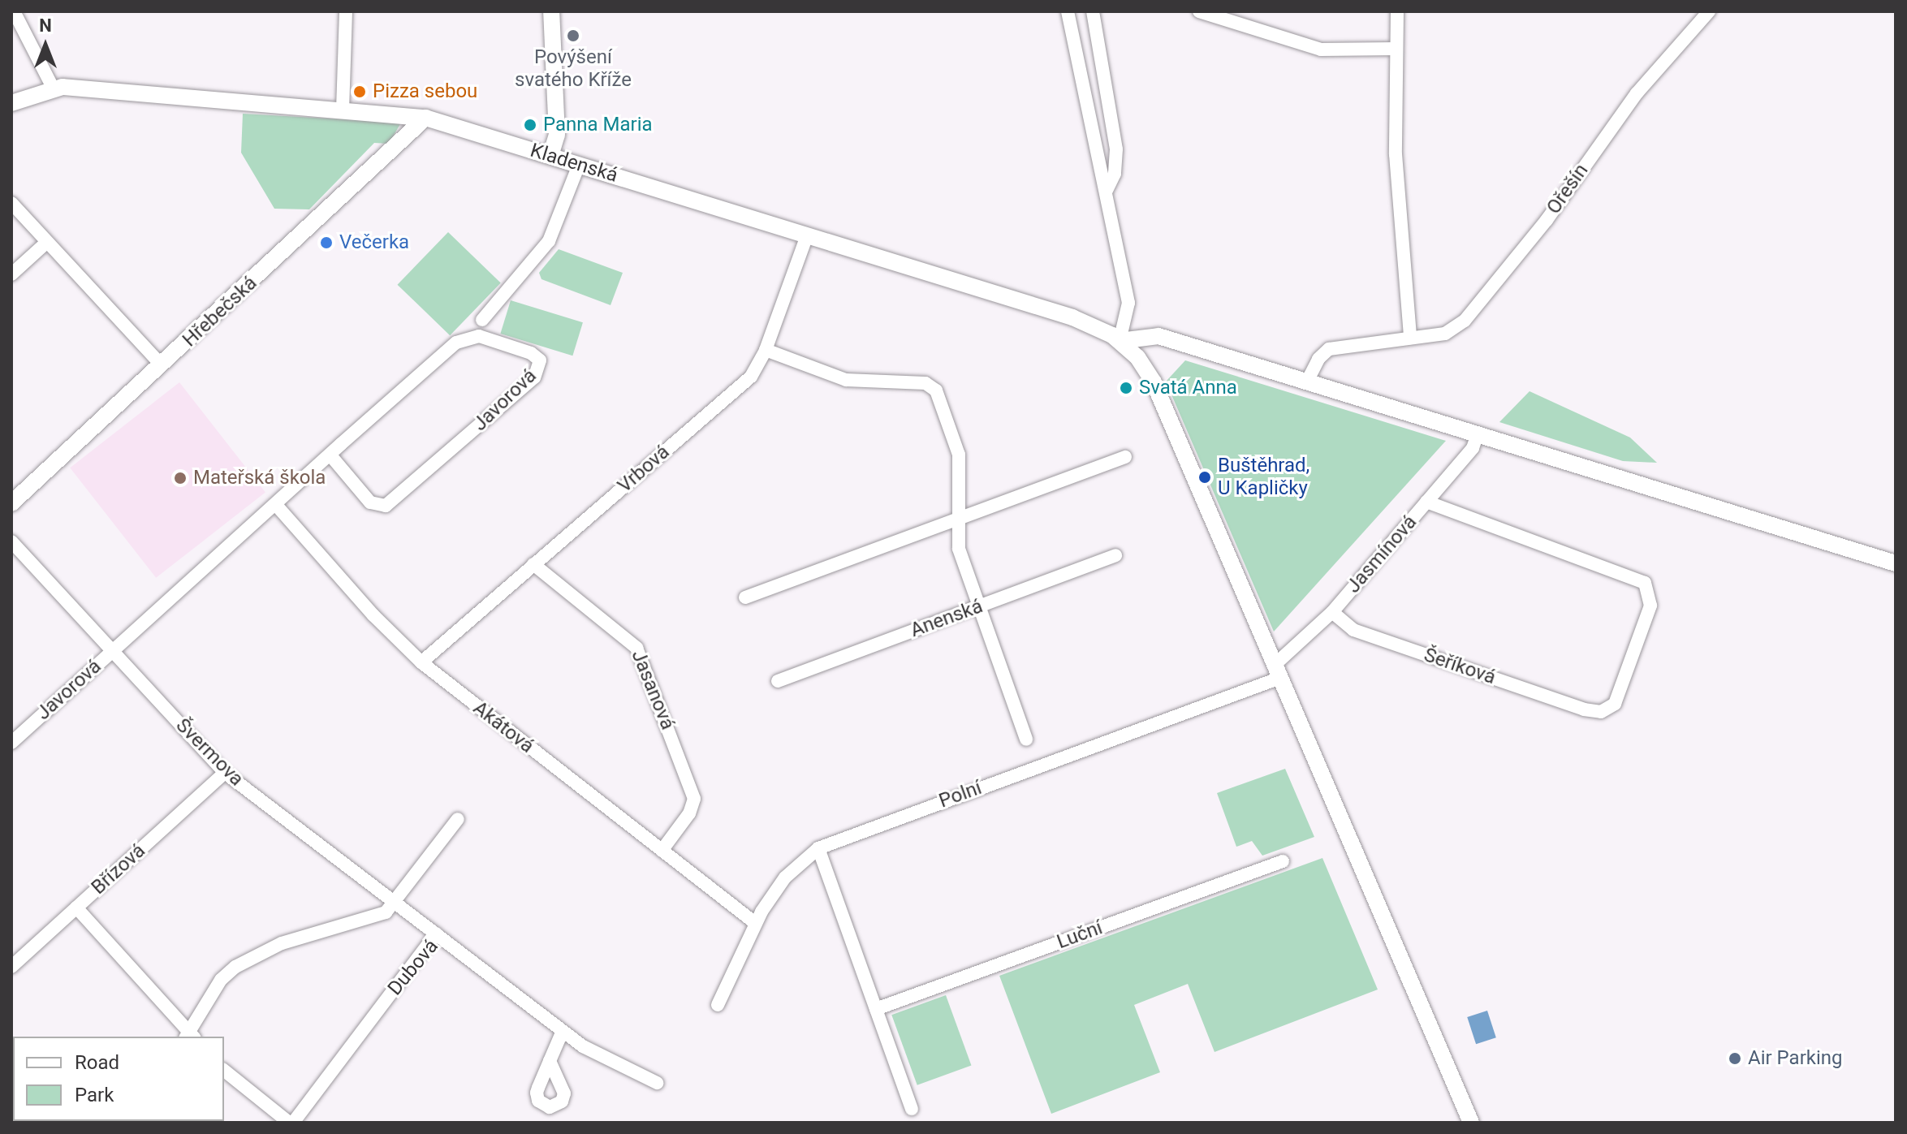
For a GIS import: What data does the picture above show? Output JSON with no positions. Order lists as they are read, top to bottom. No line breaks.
{"streets":{"street":["Kladenská","Ořešín","Hřebečská","Javorová","Vrbová","Jasmínová","Anenská","Šeříková","Jasanová","Akátová","Švermova","Polní","Břízová","Luční","Dubová"]},"crossings":[["Kladenská","Hřebečská"],["Kladenská","Vrbová"],["Javorová","Akátová"],["Javorová","Švermova"],["Vrbová","Jasanová"],["Vrbová","Akátová"],["Jasmínová","Šeříková"],["Jasmínová","Polní"],["Jasanová","Akátová"],["Akátová","Polní"],["Švermova","Břízová"],["Švermova","Dubová"]],"places":["Povýšení svatého Kříže","Pizza sebou","Panna Maria","Večerka","Svatá Anna","Buštěhrad, U Kapličky","Mateřská škola","Air Parking"],"legend":["Road","Park"],"north":"top"}
